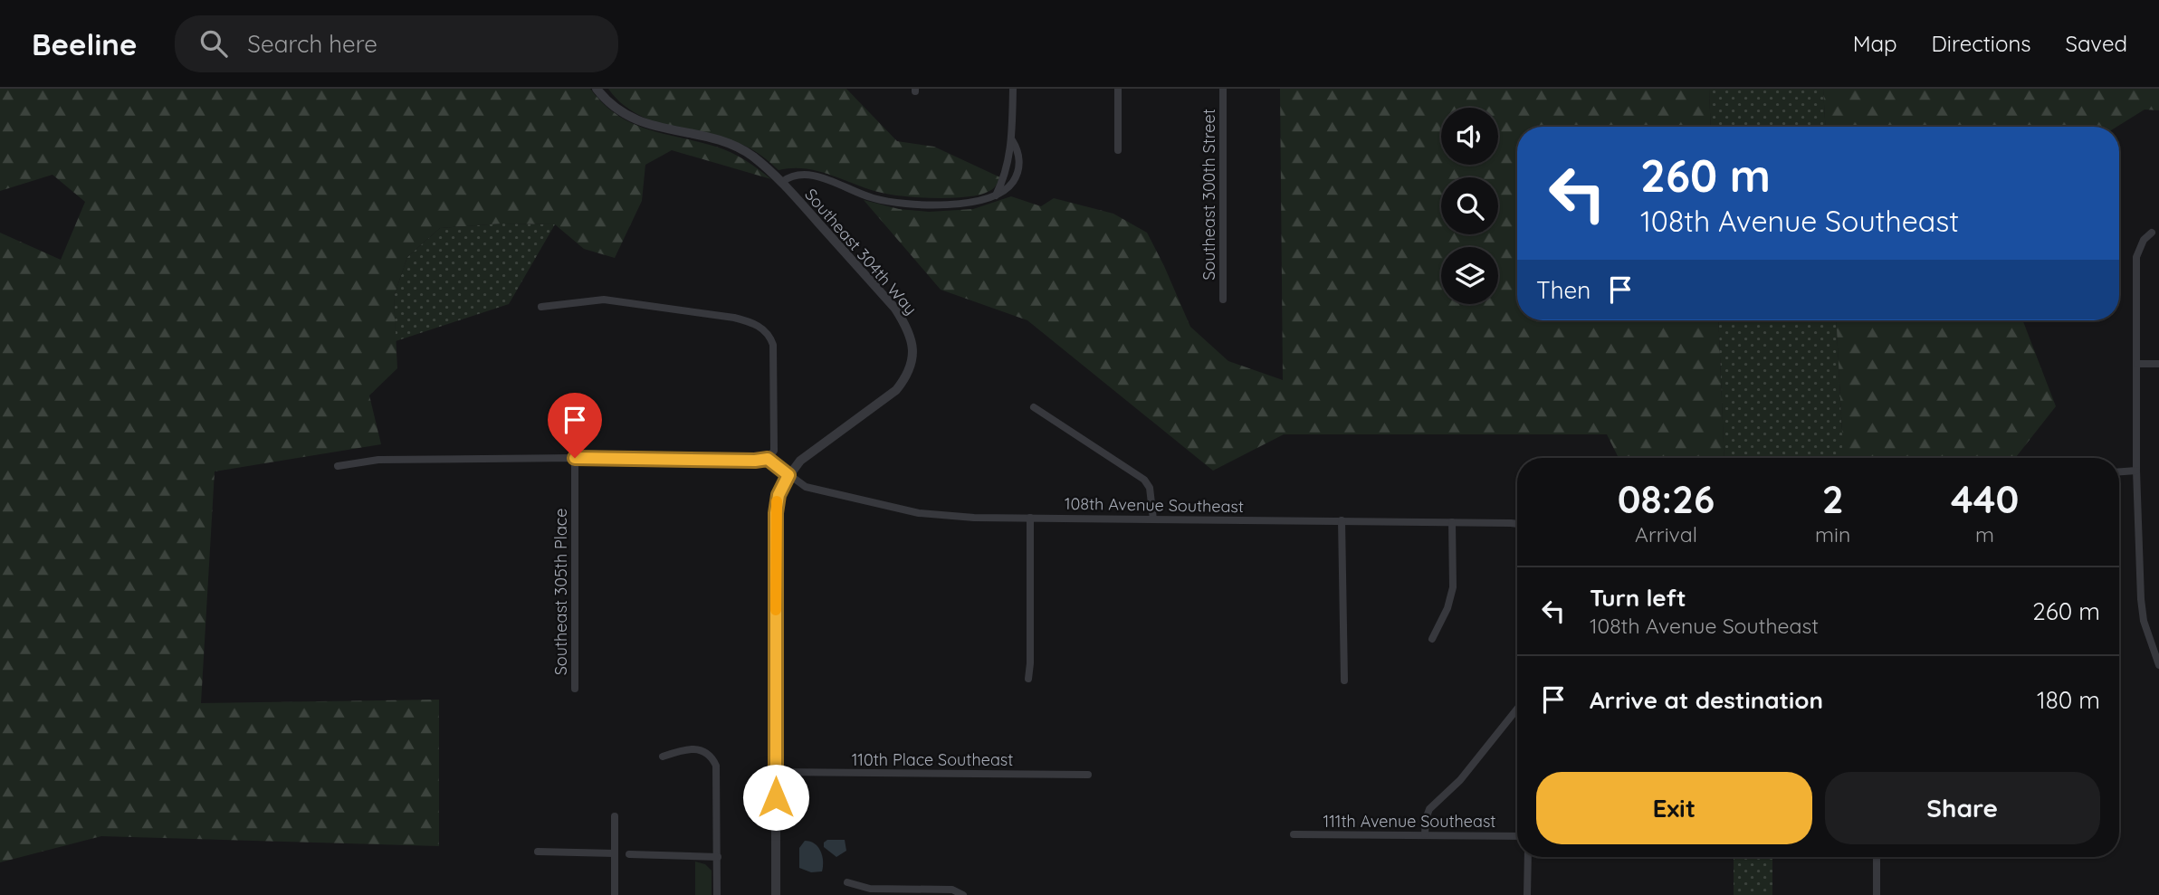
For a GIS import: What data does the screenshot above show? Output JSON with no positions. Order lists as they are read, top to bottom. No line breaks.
{"streets":{"street":["Southeast 300th Street","Southeast 304th Way","108th Avenue Southeast","Southeast 305th Place","110th Place Southeast","111th Avenue Southeast"]},"crossings":[["Southeast 304th Way","108th Avenue Southeast"]],"page":{"header":"Beeline","search":"Search here","nav":["Map","Directions","Saved"],"turn":["260 m","108th Avenue Southeast"],"then":"Then","eta":["08:26","Arrival","2","min","440","m"],"list":[{"name":"Turn left","note":"108th Avenue Southeast","value":"260 m"},{"name":"Arrive at destination","value":"180 m"}],"buttons":["Exit","Share"]}}
